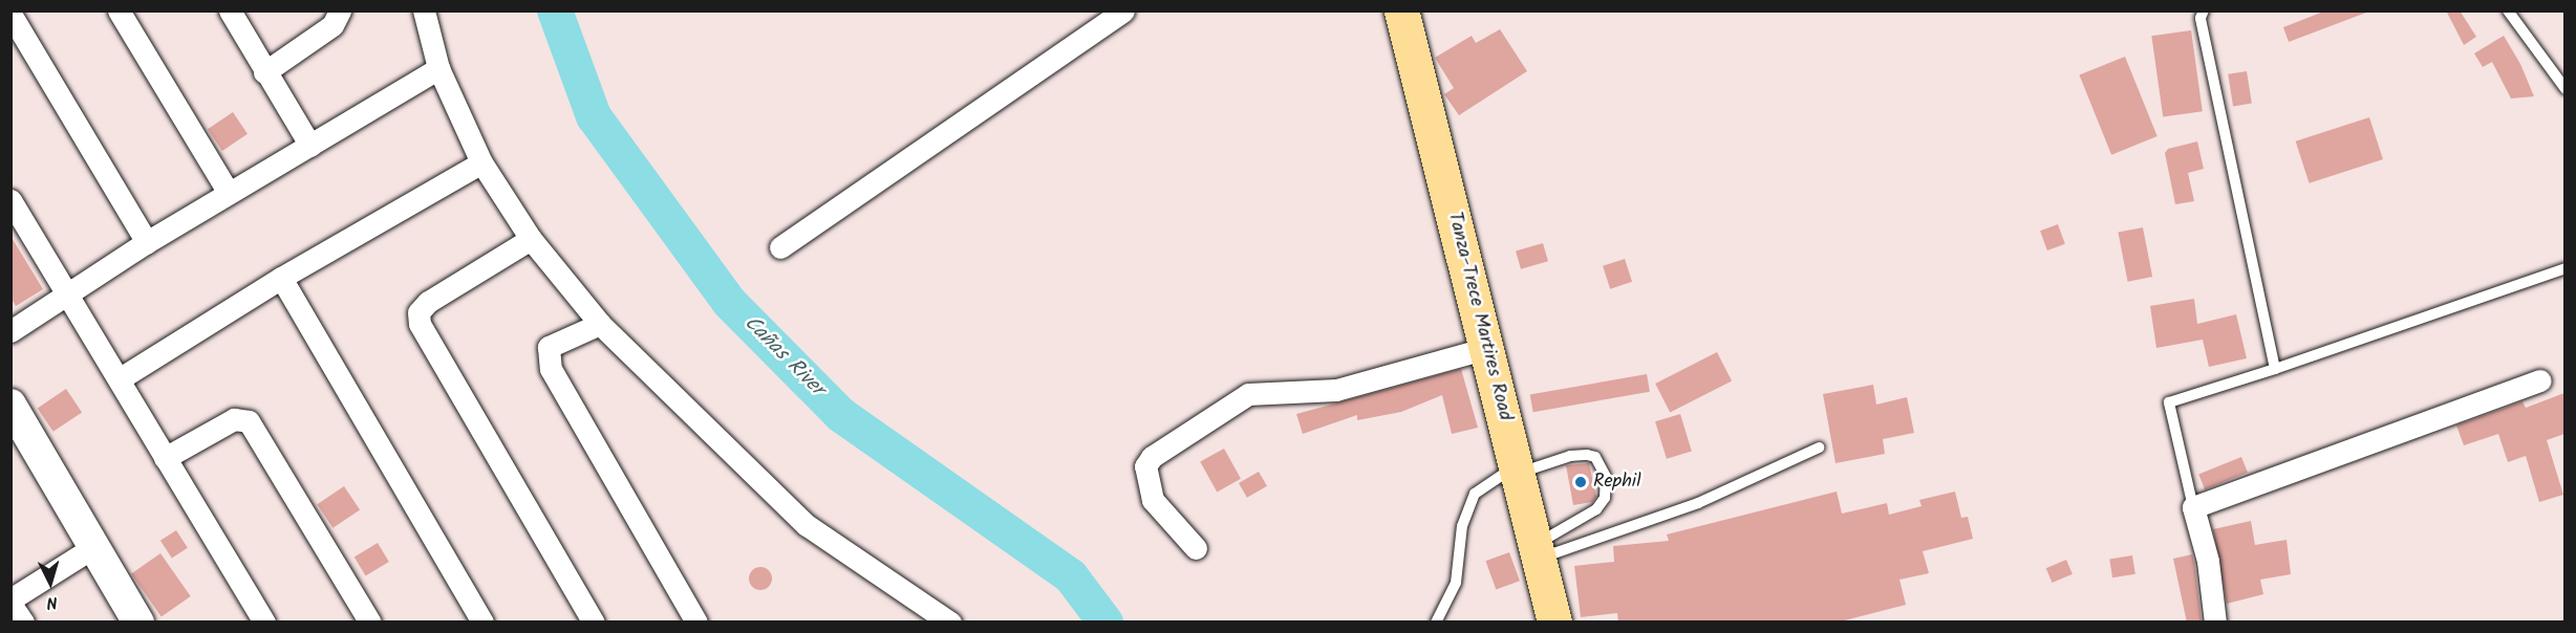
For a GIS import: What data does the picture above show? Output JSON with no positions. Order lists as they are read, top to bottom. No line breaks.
{"streets":{"main road":["Tanza-Trece Martires Road"]},"water":["Cañas River"],"places":["Rephil"],"north":"bottom"}
